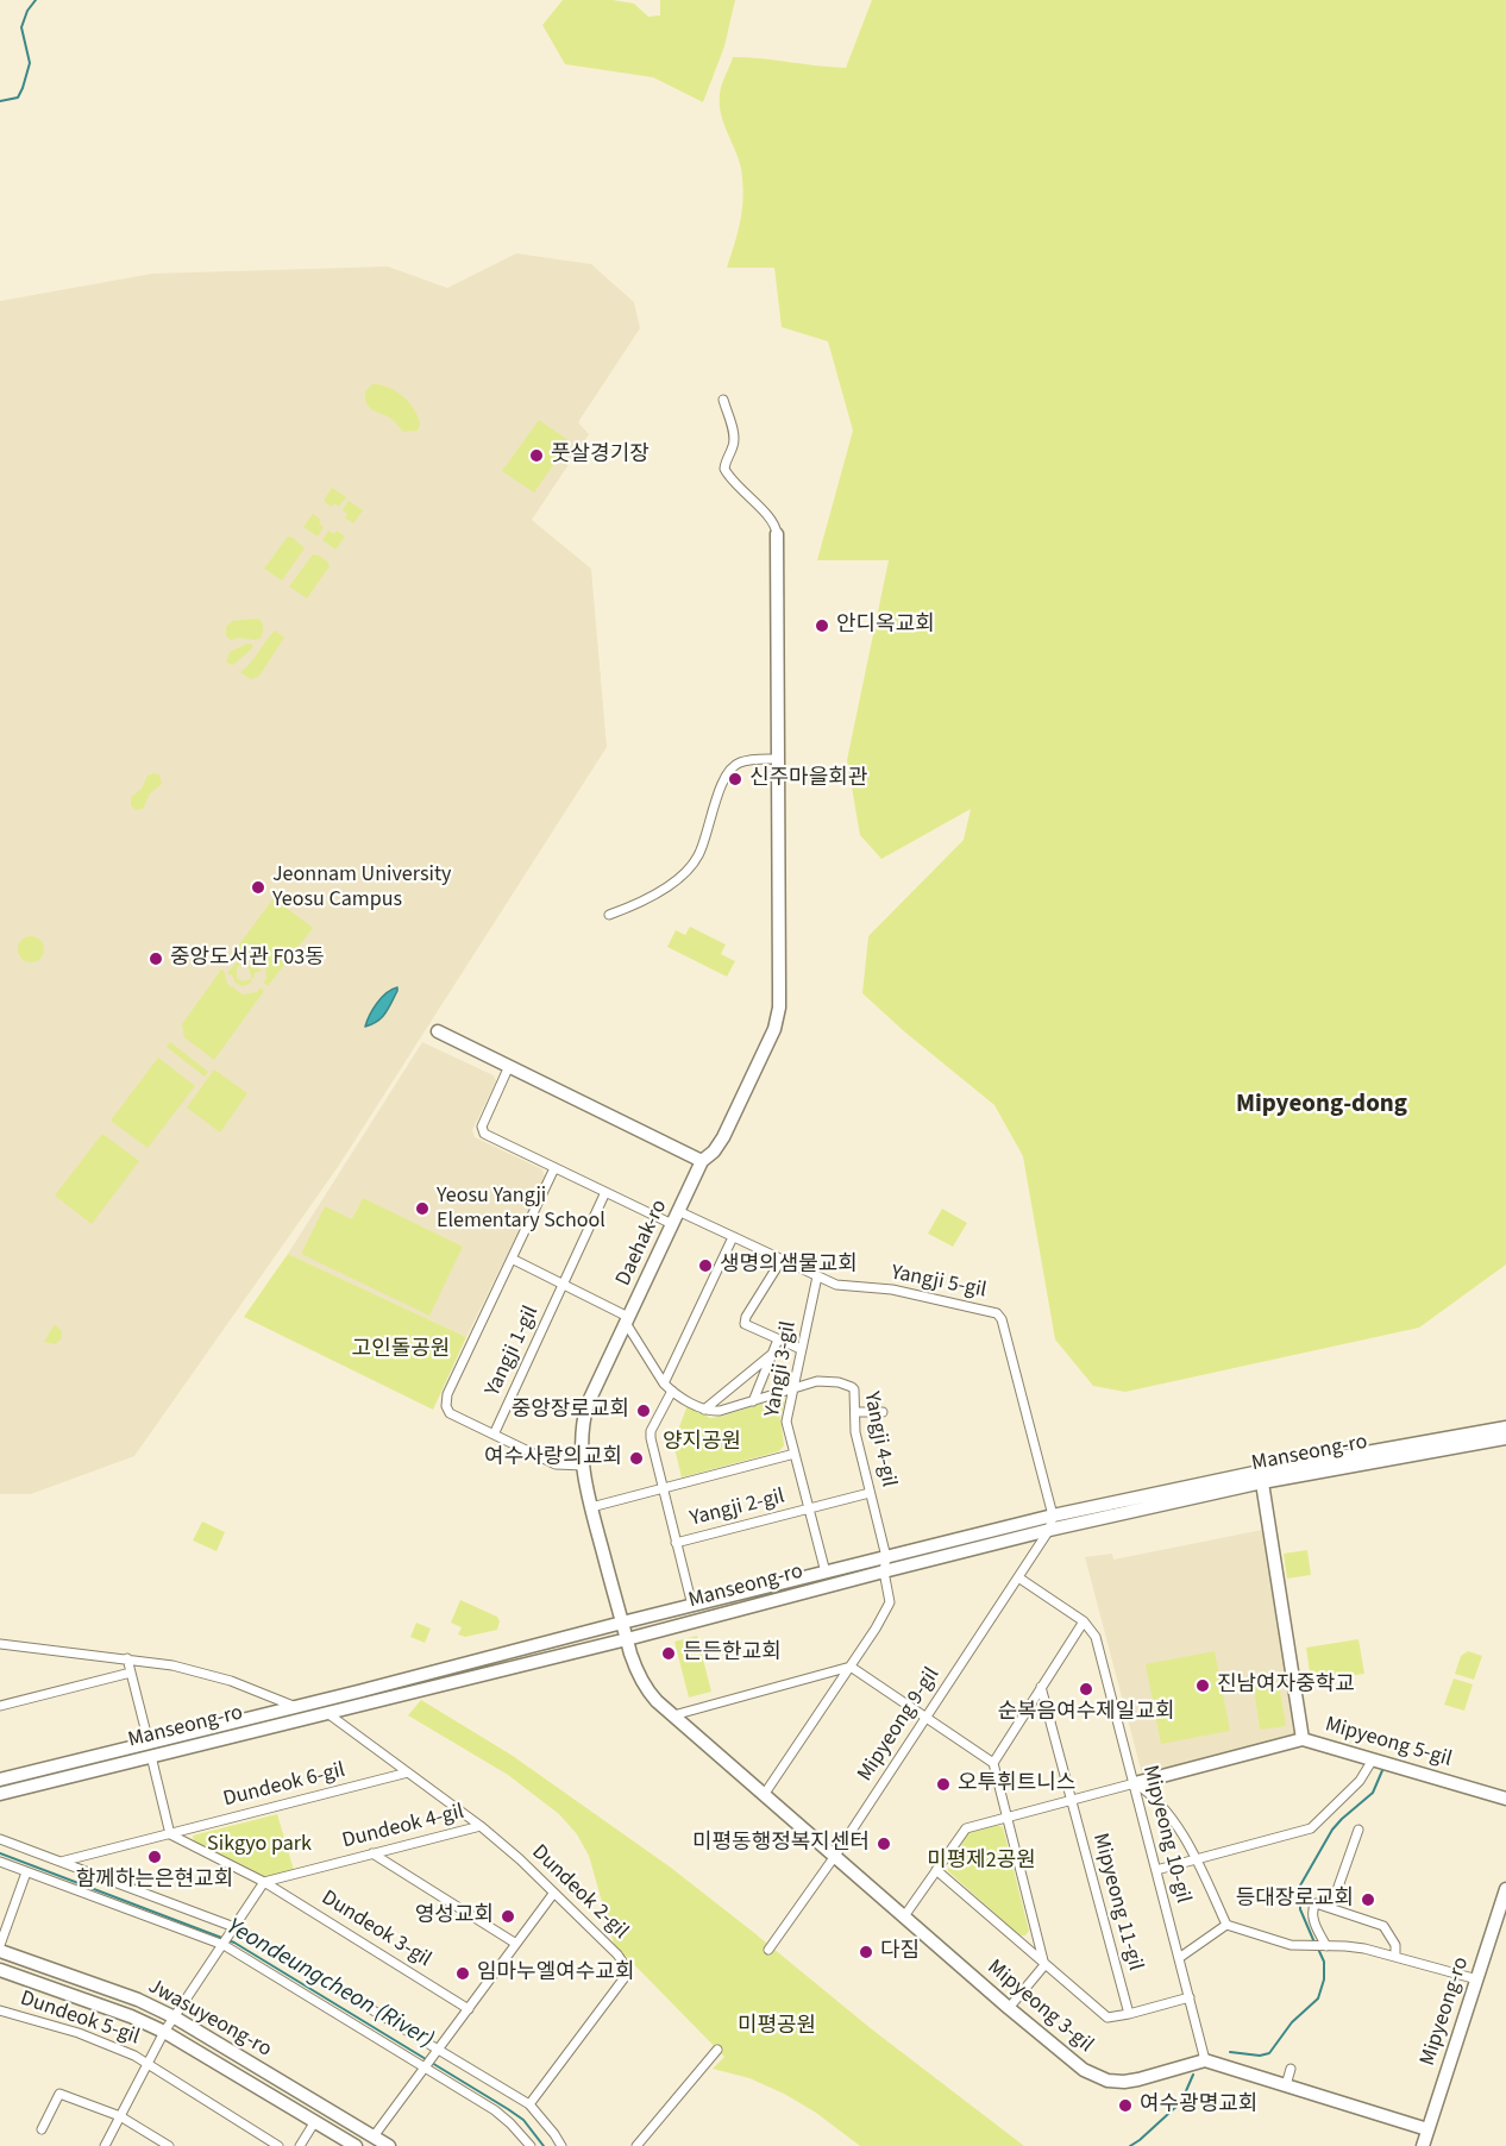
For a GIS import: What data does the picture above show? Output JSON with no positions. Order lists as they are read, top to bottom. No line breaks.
{"streets":{"street":["Daehak-ro","Yangji 5-gil","Yangji 1-gil","Yangji 3-gil","Yangji 4-gil","Manseong-ro","Yangji 2-gil","Mipyeong 9-gil","Mipyeong 5-gil","Dundeok 6-gil","Dundeok 4-gil","Mipyeong 10-gil","Dundeok 2-gil","Mipyeong 11-gil","Dundeok 3-gil","Mipyeong 3-gil","Mipyeong-ro","Dundeok 5-gil","Jwasuyeong-ro"]},"crossings":[["Daehak-ro","Yangji 5-gil"],["Daehak-ro","Yangji 1-gil"],["Daehak-ro","Manseong-ro"],["Daehak-ro","Yangji 2-gil"],["Daehak-ro","Mipyeong 3-gil"],["Yangji 5-gil","Yangji 3-gil"],["Yangji 5-gil","Manseong-ro"],["Yangji 5-gil","Mipyeong 9-gil"],["Yangji 3-gil","Yangji 4-gil"],["Yangji 3-gil","Manseong-ro"],["Yangji 3-gil","Yangji 2-gil"],["Yangji 4-gil","Manseong-ro"],["Manseong-ro","Yangji 2-gil"],["Manseong-ro","Mipyeong 9-gil"],["Manseong-ro","Dundeok 2-gil"],["Manseong-ro","Mipyeong 3-gil"],["Mipyeong 9-gil","Mipyeong 10-gil"],["Mipyeong 9-gil","Mipyeong 3-gil"],["Mipyeong 5-gil","Mipyeong 10-gil"],["Dundeok 6-gil","Dundeok 2-gil"],["Dundeok 4-gil","Dundeok 2-gil"],["Dundeok 4-gil","Dundeok 3-gil"],["Mipyeong 10-gil","Mipyeong 3-gil"],["Dundeok 5-gil","Jwasuyeong-ro"]],"districts":["Mipyeong-dong"],"water":["Yeondeungcheon (River)"],"parks":["고인돌공원","양지공원","Sikgyo park","미평제2공원","미평공원"],"places":["풋살경기장","안디옥교회","신주마을회관","Jeonnam University Yeosu Campus","중앙도서관 F03동","Yeosu Yangji Elementary School","생명의샘물교회","중앙장로교회","여수사랑의교회","든든한교회","진남여자중학교","순복음여수제일교회","오투휘트니스","미평동행정복지센터","함께하는은현교회","등대장로교회","영성교회","다짐","임마누엘여수교회","여수광명교회"]}
